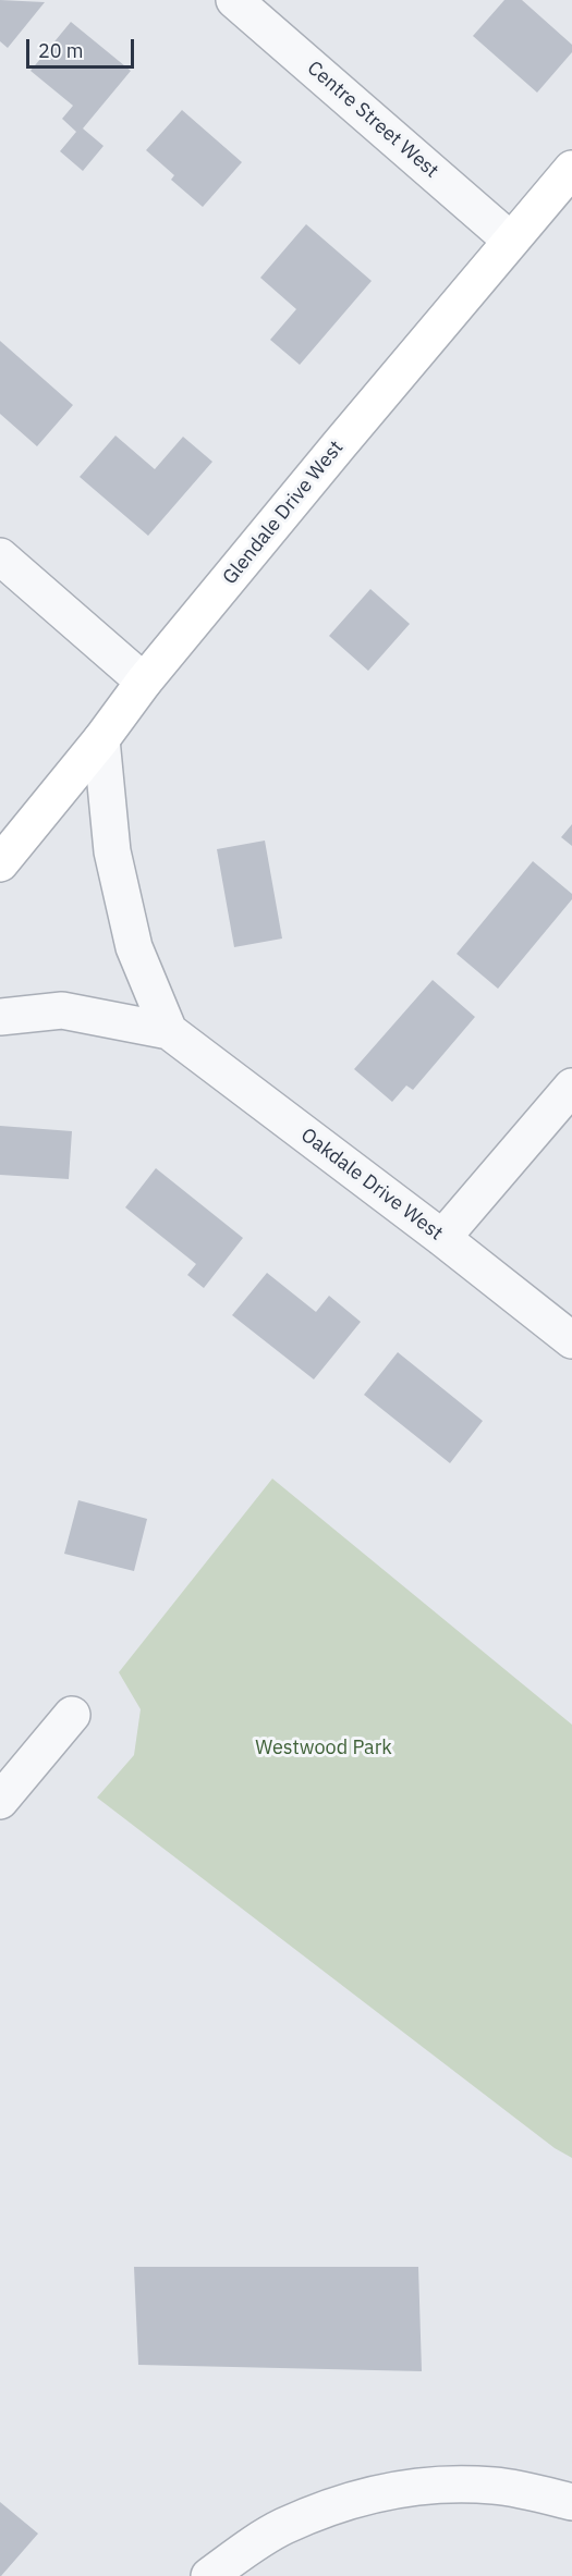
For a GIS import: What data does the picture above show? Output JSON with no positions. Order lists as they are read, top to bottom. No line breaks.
{"streets":{"street":["Centre Street West","Glendale Drive West","Oakdale Drive West"]},"crossings":[["Centre Street West","Glendale Drive West"]],"parks":["Westwood Park"],"scale_bar":"20 m"}
